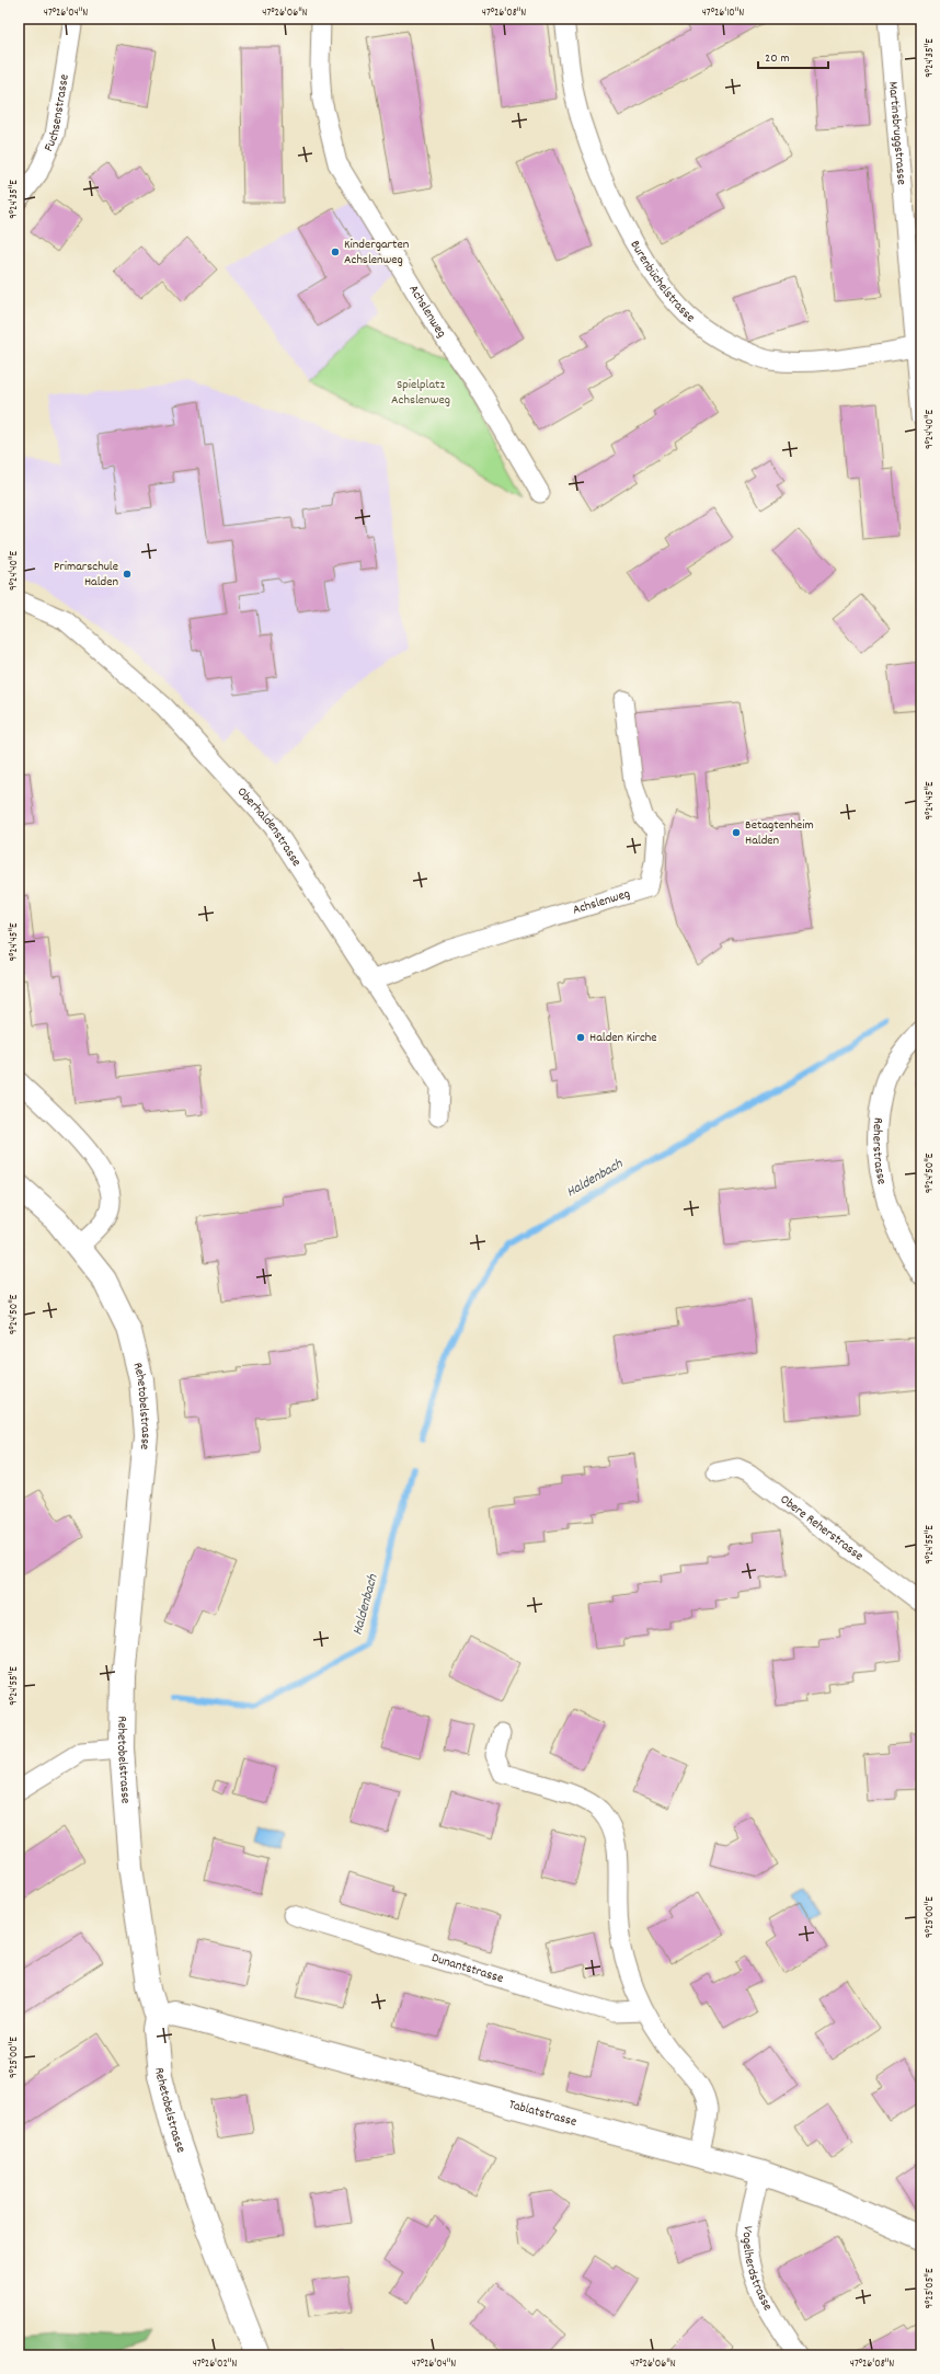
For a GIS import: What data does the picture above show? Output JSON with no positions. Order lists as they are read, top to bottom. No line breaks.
{"streets":{"street":["Fuchsenstrasse","Martinsbruggstrasse","Burenbüchelstrasse","Achslenweg","Oberhaldenstrasse","Reherstrasse","Rehetobelstrasse","Obere Reherstrasse","Dunantstrasse","Tablatstrasse","Vogelherdstrasse"]},"crossings":[["Martinsbruggstrasse","Burenbüchelstrasse"],["Achslenweg","Oberhaldenstrasse"],["Rehetobelstrasse","Tablatstrasse"],["Tablatstrasse","Vogelherdstrasse"]],"water":["Haldenbach"],"parks":["Spielplatz Achslenweg"],"places":["Kindergarten Achslenweg","Primarschule Halden","Betagtenheim Halden","Halden Kirche"],"scale_bar":"20 m","coordinates":["47°26'04\"N","47°26'06\"N","47°26'08\"N","47°26'10\"N","9°24'35\"E","9°24'40\"E","9°24'45\"E","9°24'50\"E","9°24'55\"E","9°25'00\"E","9°25'05\"E","47°26'02\"N"]}
